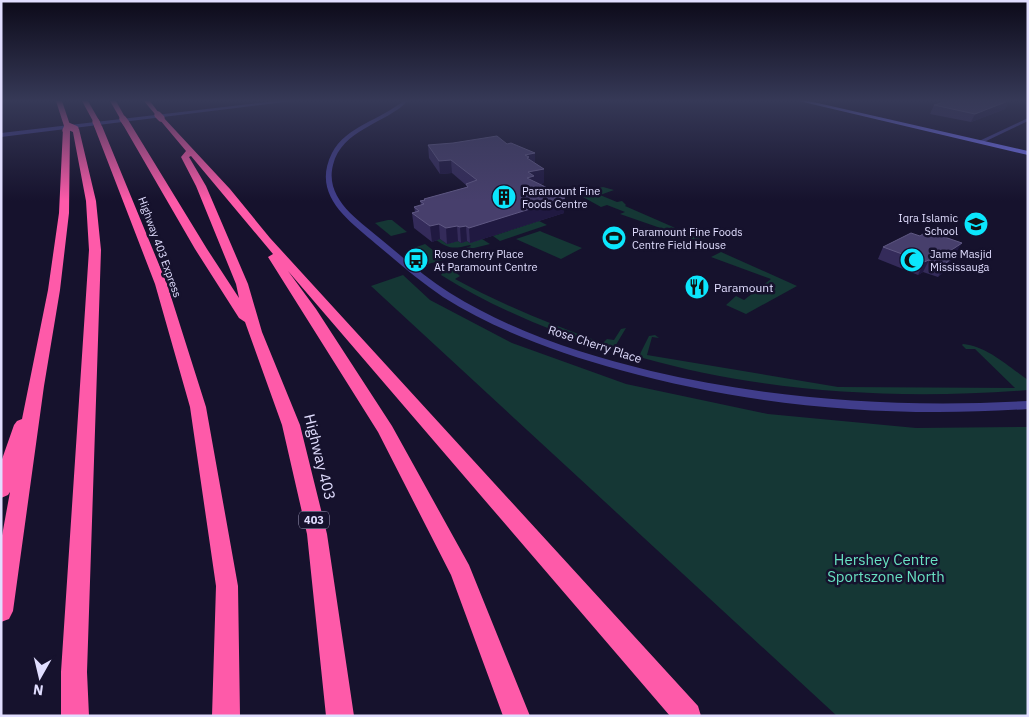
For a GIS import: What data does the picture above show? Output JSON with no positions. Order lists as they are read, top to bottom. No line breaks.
{"streets":{"highway":["Highway 403 Express","Highway 403","403"],"street":["Rose Cherry Place"]},"crossings":[["Highway 403 Express","Highway 403"]],"parks":["Hershey Centre Sportszone North"],"places":{"building":["Paramount Fine Foods Centre"],"school or university":["Iqra Islamic School"],"sports":["Paramount Fine Foods Centre Field House"],"bus stop":["Rose Cherry Place At Paramount Centre"],"mosque":["Jame Masjid Mississauga"],"restaurant":["Paramount"]},"north":"bottom"}
